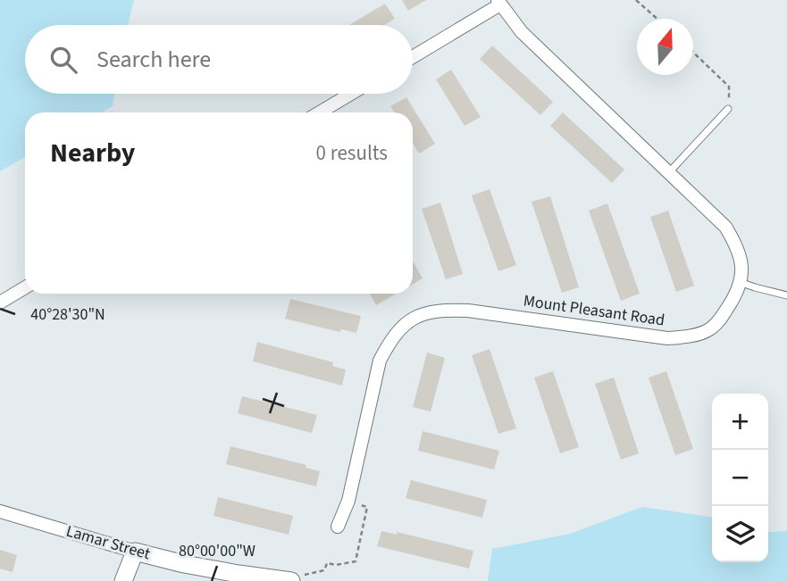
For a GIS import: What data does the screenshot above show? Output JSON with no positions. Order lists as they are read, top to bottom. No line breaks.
{"streets":{"street":["Mount Pleasant Road","Lamar Street"]},"north":"top","page":{"search":"Search here","heading":["Nearby","0 results"],"map_buttons":["+","−"]},"coordinates":["40°28'30\"N","80°00'00\"W"]}
